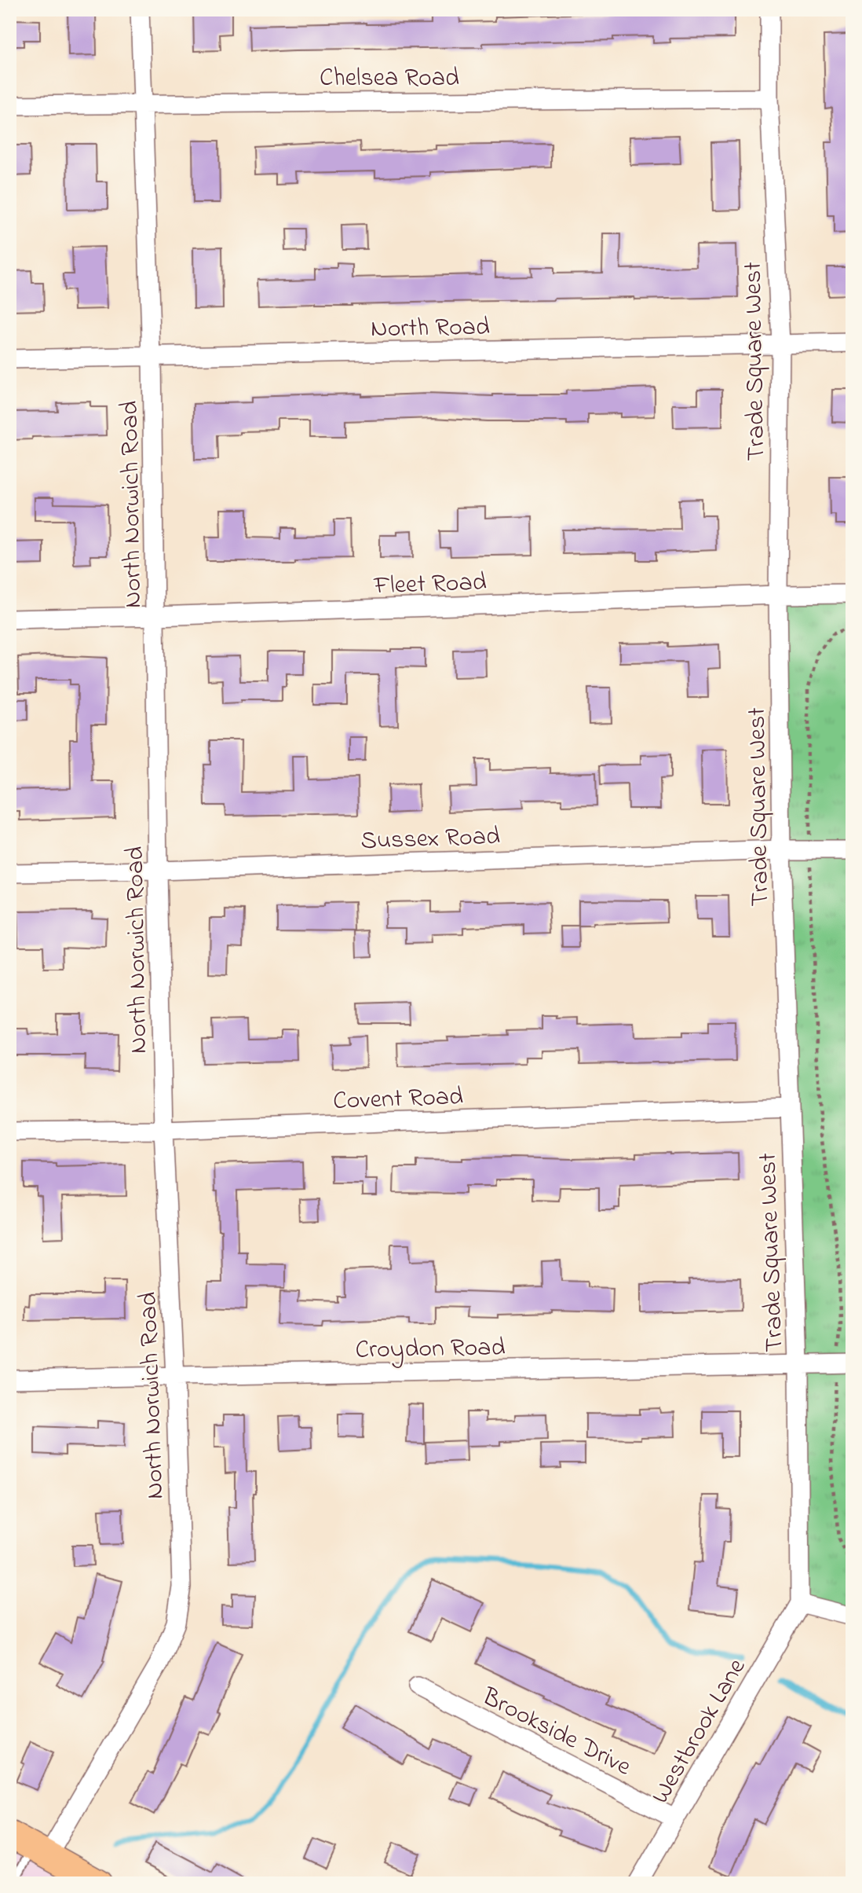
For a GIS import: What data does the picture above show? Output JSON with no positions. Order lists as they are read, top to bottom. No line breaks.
{"streets":{"street":["Chelsea Road","North Road","Trade Square West","North Norwich Road","Fleet Road","Sussex Road","Covent Road","Croydon Road","Brookside Drive","Westbrook Lane"]},"crossings":[["Chelsea Road","Trade Square West"],["Chelsea Road","North Norwich Road"],["North Road","Trade Square West"],["North Road","North Norwich Road"],["Trade Square West","Fleet Road"],["Trade Square West","Sussex Road"],["Trade Square West","Covent Road"],["Trade Square West","Croydon Road"],["Trade Square West","Westbrook Lane"],["North Norwich Road","Fleet Road"],["North Norwich Road","Sussex Road"],["North Norwich Road","Covent Road"],["North Norwich Road","Croydon Road"],["Brookside Drive","Westbrook Lane"]]}
